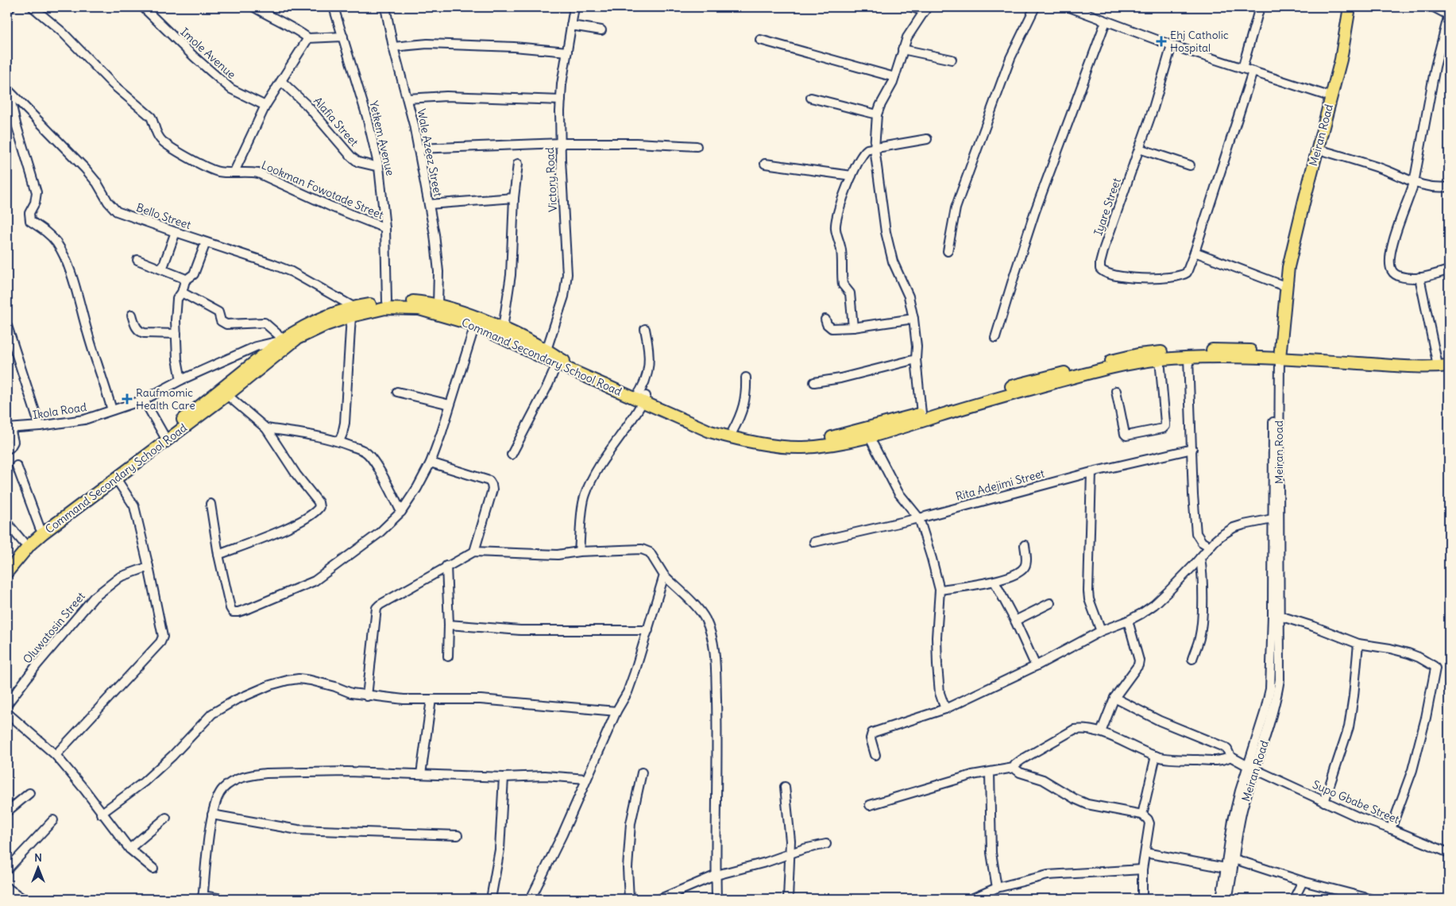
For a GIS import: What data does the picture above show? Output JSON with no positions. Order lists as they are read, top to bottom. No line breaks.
{"streets":{"main road":["Meiran Road","Command Secondary School Road"],"street":["Imole Avenue","Alafia Street","Yetkem Avenue","Wale Azeez Street","Victory Road","Lookman Fowotade Street","Iyare Street","Bello Street","Ikola Road","Rita Adejimi Street","Oluwatosin Street","Supo Gbabe Street"]},"crossings":[["Alafia Street","Yetkem Avenue"],["Meiran Road","Supo Gbabe Street"],["Yetkem Avenue","Lookman Fowotade Street"],["Yetkem Avenue","Command Secondary School Road"],["Wale Azeez Street","Command Secondary School Road"],["Victory Road","Command Secondary School Road"],["Bello Street","Command Secondary School Road"],["Command Secondary School Road","Ikola Road"]],"places":{"health":["Ehj Catholic Hospital","Raufmomic Health Care"]},"north":"top"}
